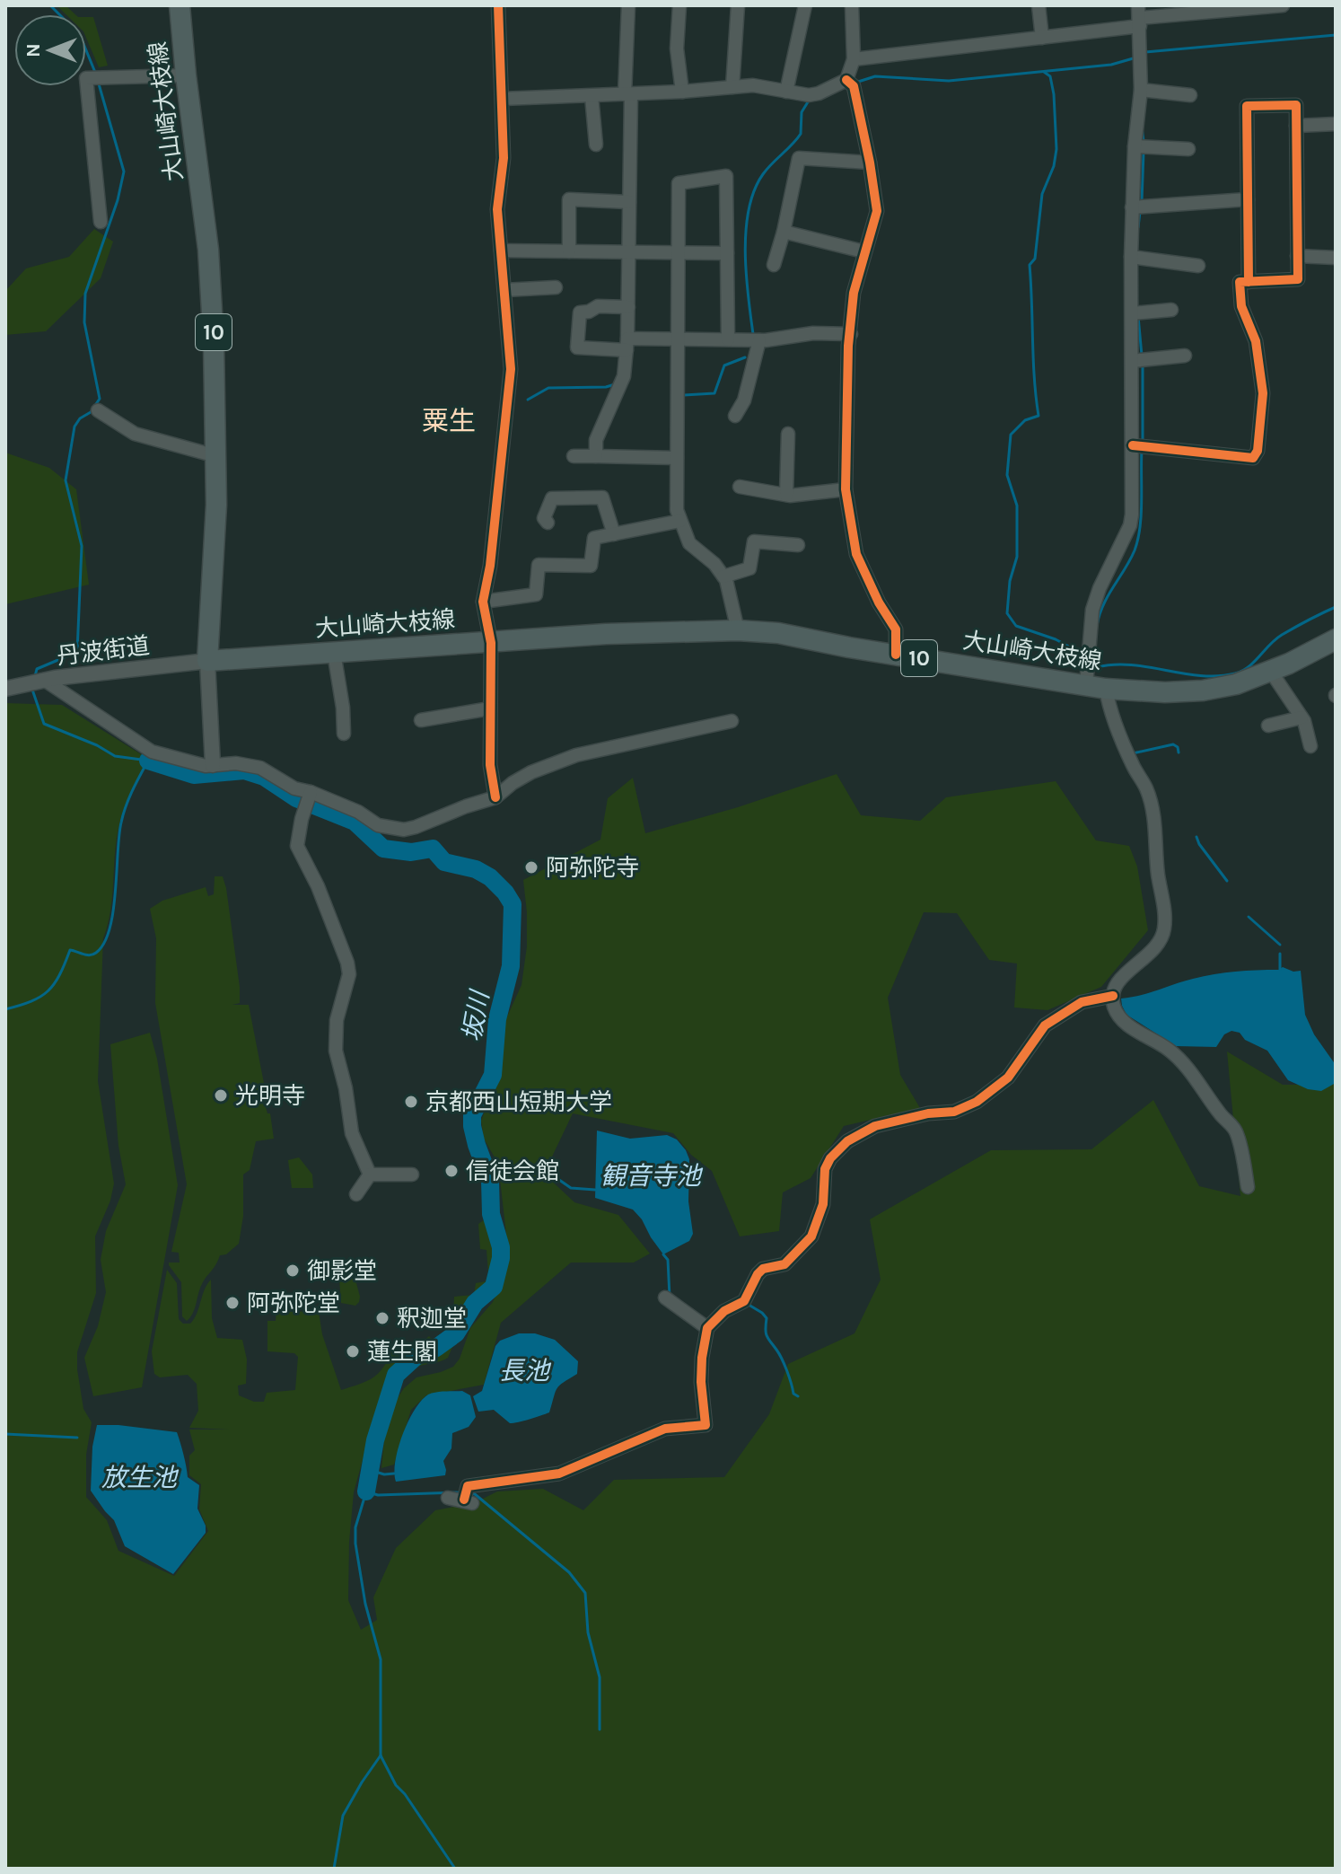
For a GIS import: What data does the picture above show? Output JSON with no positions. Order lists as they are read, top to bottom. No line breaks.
{"streets":{"main road":["大山崎大枝線","10"],"street":["丹波街道"]},"crossings":[["大山崎大枝線","丹波街道"]],"districts":["粟生"],"water":["坂川","観音寺池","長池","放生池"],"places":["阿弥陀寺","光明寺","京都西山短期大学","信徒会館","御影堂","阿弥陀堂","釈迦堂","蓮生閣"],"north":"left"}
